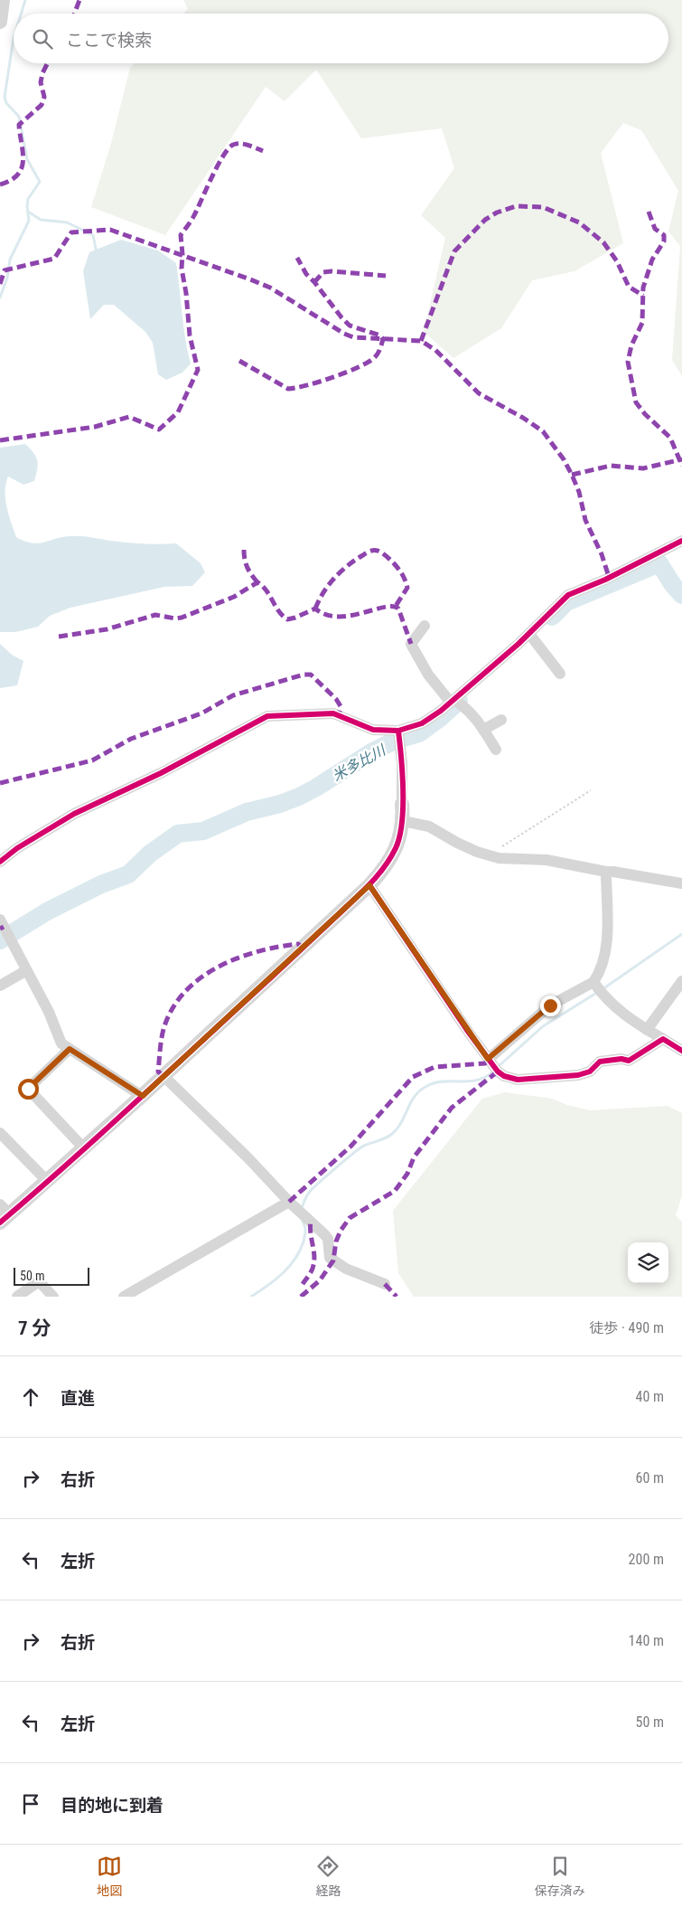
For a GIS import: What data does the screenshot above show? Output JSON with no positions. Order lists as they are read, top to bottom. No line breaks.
{"water":["米多比川"],"scale_bar":"50 m","page":{"search":"ここで検索","scale":"50 m","heading":["7 分","徒歩 · 490 m"],"list":[["直進","40 m"],["右折","60 m"],["左折","200 m"],["右折","140 m"],["左折","50 m"],"目的地に到着"],"nav":["地図","経路","保存済み"]}}
